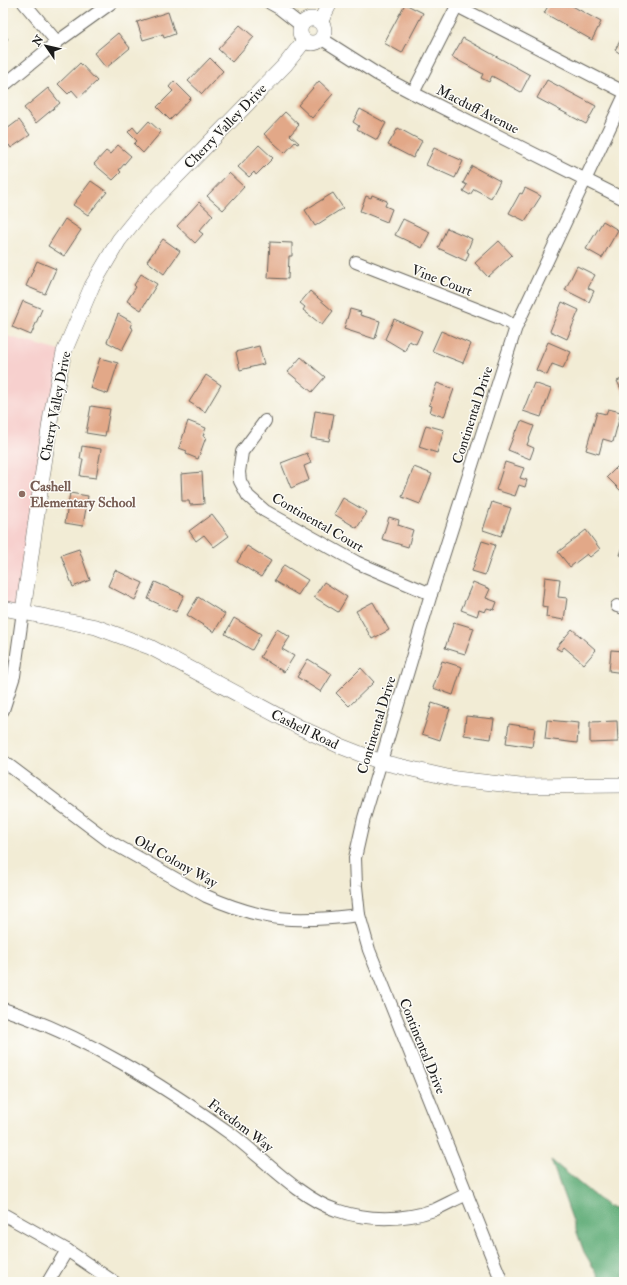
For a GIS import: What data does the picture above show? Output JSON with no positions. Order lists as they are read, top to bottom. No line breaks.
{"streets":{"street":["Macduff Avenue","Cherry Valley Drive","Vine Court","Continental Drive","Continental Court","Cashell Road","Old Colony Way","Freedom Way"]},"crossings":[["Macduff Avenue","Cherry Valley Drive"],["Macduff Avenue","Continental Drive"],["Cherry Valley Drive","Cashell Road"],["Vine Court","Continental Drive"],["Continental Drive","Continental Court"],["Continental Drive","Cashell Road"],["Continental Drive","Old Colony Way"],["Continental Drive","Freedom Way"]],"places":["Cashell Elementary School"],"north":"top left"}
